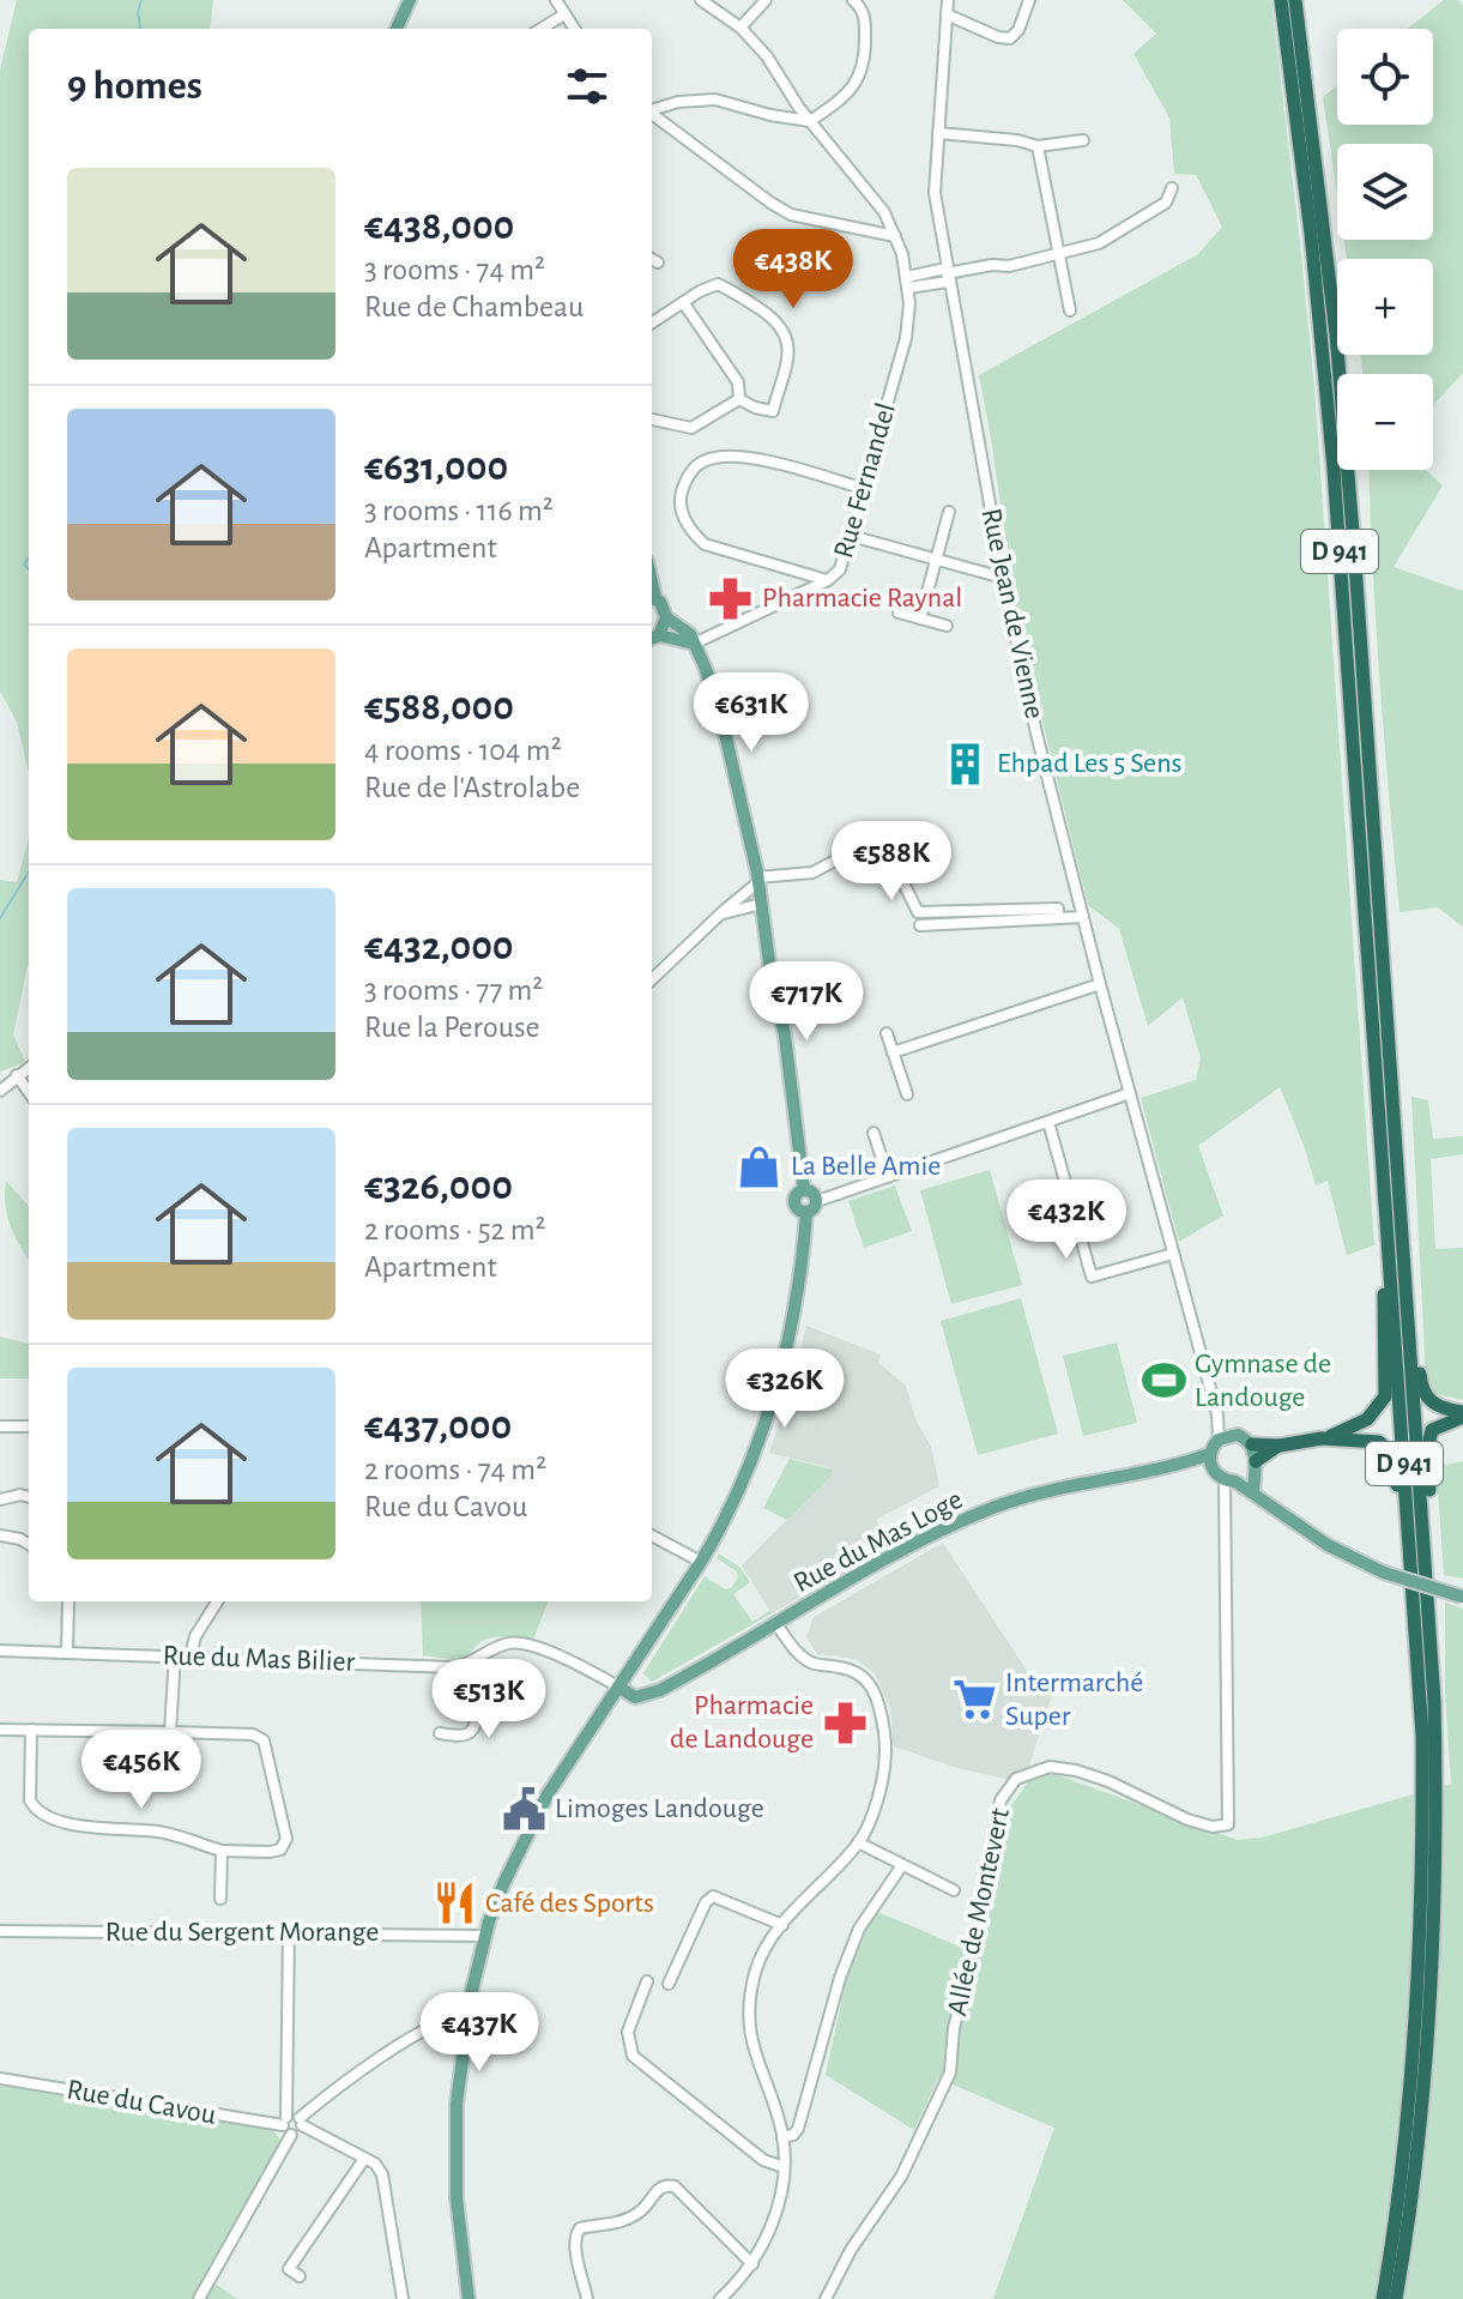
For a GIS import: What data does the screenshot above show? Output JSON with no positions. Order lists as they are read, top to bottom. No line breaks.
{"streets":{"highway":["D 941"],"main road":["Rue du Mas Loge"],"street":["Rue Fernandel","Rue Jean de Vienne","Rue du Mas Bilier","Allée de Montevert","Rue du Sergent Morange","Rue du Cavou"]},"crossings":[["Rue Jean de Vienne","Rue du Mas Loge"],["Rue Jean de Vienne","Allée de Montevert"],["Rue du Mas Loge","Rue du Mas Bilier"],["Rue du Mas Loge","Allée de Montevert"]],"places":{"pharmacy":["Pharmacie Raynal","Pharmacie de Landouge"],"building":["Ehpad Les 5 Sens"],"shop":["La Belle Amie"],"sports":["Gymnase de Landouge"],"supermarket":["Intermarché Super"],"public building":["Limoges Landouge"],"restaurant":["Café des Sports"]},"page":{"map_buttons":["+","−"],"heading":"9 homes","list":[{"name":"€438,000","note":"3 rooms · 74 m² · Rue de Chambeau"},{"name":"€631,000","note":"3 rooms · 116 m² · Apartment"},{"name":"€588,000","note":"4 rooms · 104 m² · Rue de l'Astrolabe"},{"name":"€432,000","note":"3 rooms · 77 m² · Rue la Perouse"},{"name":"€326,000","note":"2 rooms · 52 m² · Apartment"},{"name":"€437,000","note":"2 rooms · 74 m² · Rue du Cavou"}],"price":["€438K","€631K","€588K","€717K","€432K","€326K","€513K","€456K","€437K"]}}
